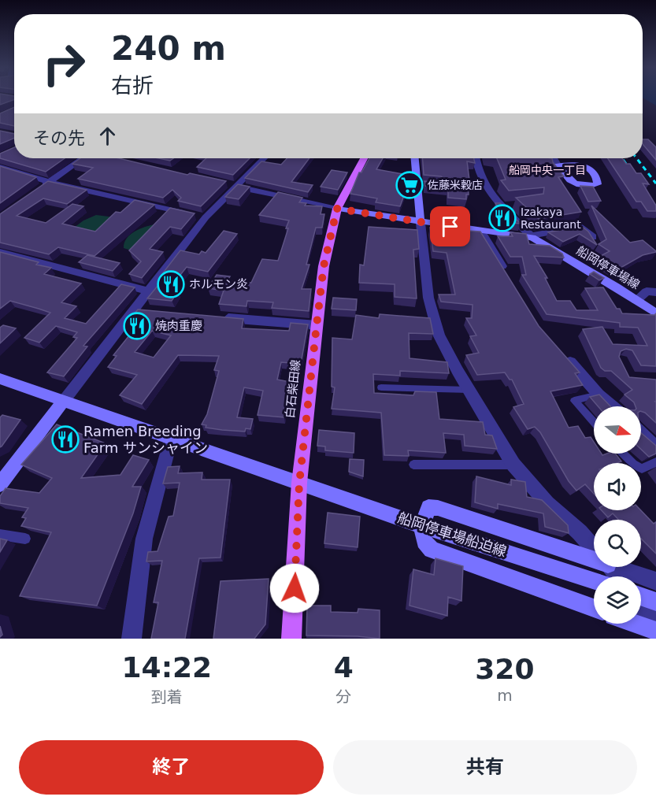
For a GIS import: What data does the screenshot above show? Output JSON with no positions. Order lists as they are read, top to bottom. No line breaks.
{"streets":{"main road":["白石柴田線"],"street":["船岡停車場線","船岡停車場船迫線"]},"crossings":[["船岡停車場線","白石柴田線"],["白石柴田線","船岡停車場船迫線"]],"districts":["船岡中央一丁目"],"places":{"supermarket":["佐藤米穀店"],"restaurant":["Izakaya Restaurant","ホルモン炎","焼肉重慶","Ramen Breeding Farm サンシャイン"]},"north":"right","page":{"turn":["240 m","右折"],"then":"その先","eta":["14:22","到着","4","分","320","m"],"buttons":["終了","共有"]}}
